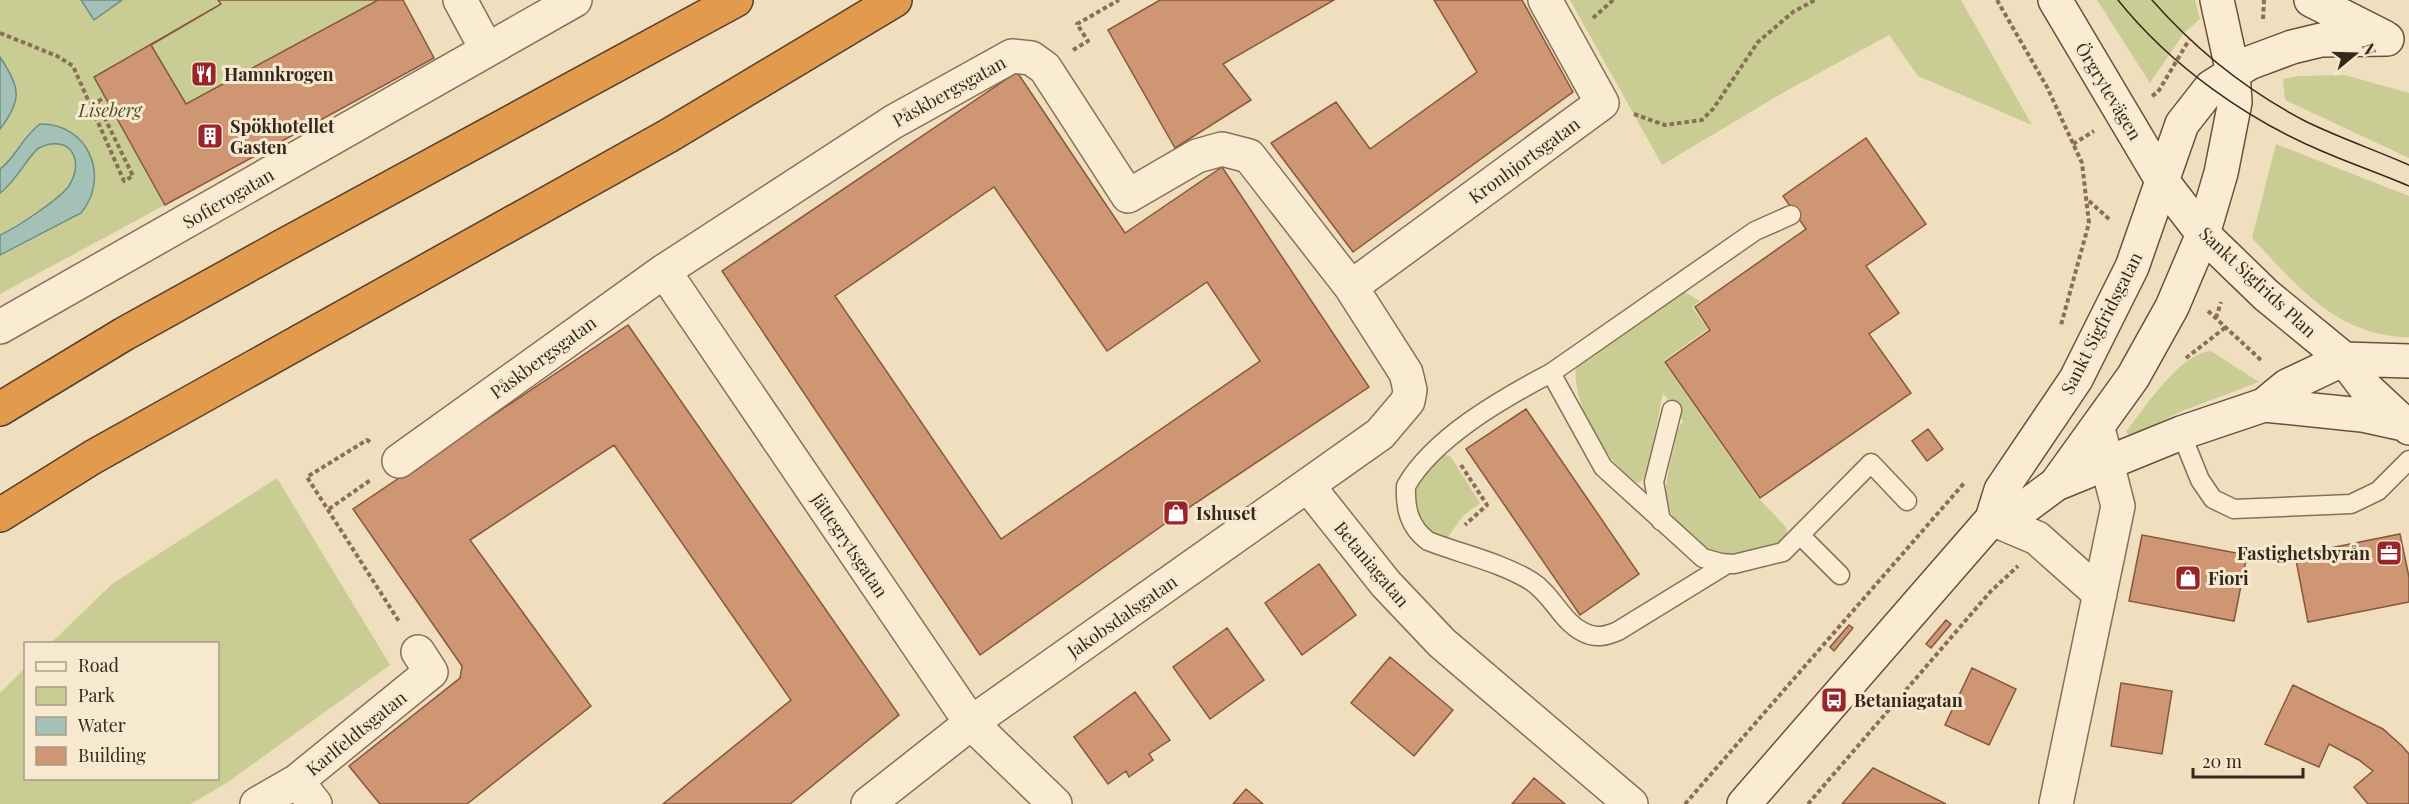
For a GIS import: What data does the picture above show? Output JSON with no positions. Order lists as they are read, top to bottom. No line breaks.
{"streets":{"street":["Påskbergsgatan","Örgrytevägen","Kronhjortsgatan","Sofierogatan","Sankt Sigfrids Plan","Sankt Sigfridsgatan","Jättegrytsgatan","Betaniagatan","Jakobsdalsgatan","Karlfeldtsgatan"]},"crossings":[["Påskbergsgatan","Jättegrytsgatan"],["Örgrytevägen","Sankt Sigfrids Plan"],["Örgrytevägen","Sankt Sigfridsgatan"],["Kronhjortsgatan","Jakobsdalsgatan"],["Sankt Sigfrids Plan","Sankt Sigfridsgatan"],["Jättegrytsgatan","Jakobsdalsgatan"],["Betaniagatan","Jakobsdalsgatan"]],"parks":["Liseberg"],"places":{"restaurant":["Hamnkrogen"],"building":["Spökhotellet Gasten"],"shop":["Ishuset","Fiori"],"office":["Fastighetsbyrån"],"bus stop":["Betaniagatan"]},"legend":["Road","Park","Water","Building"],"scale_bar":"20 m","north":"right"}
